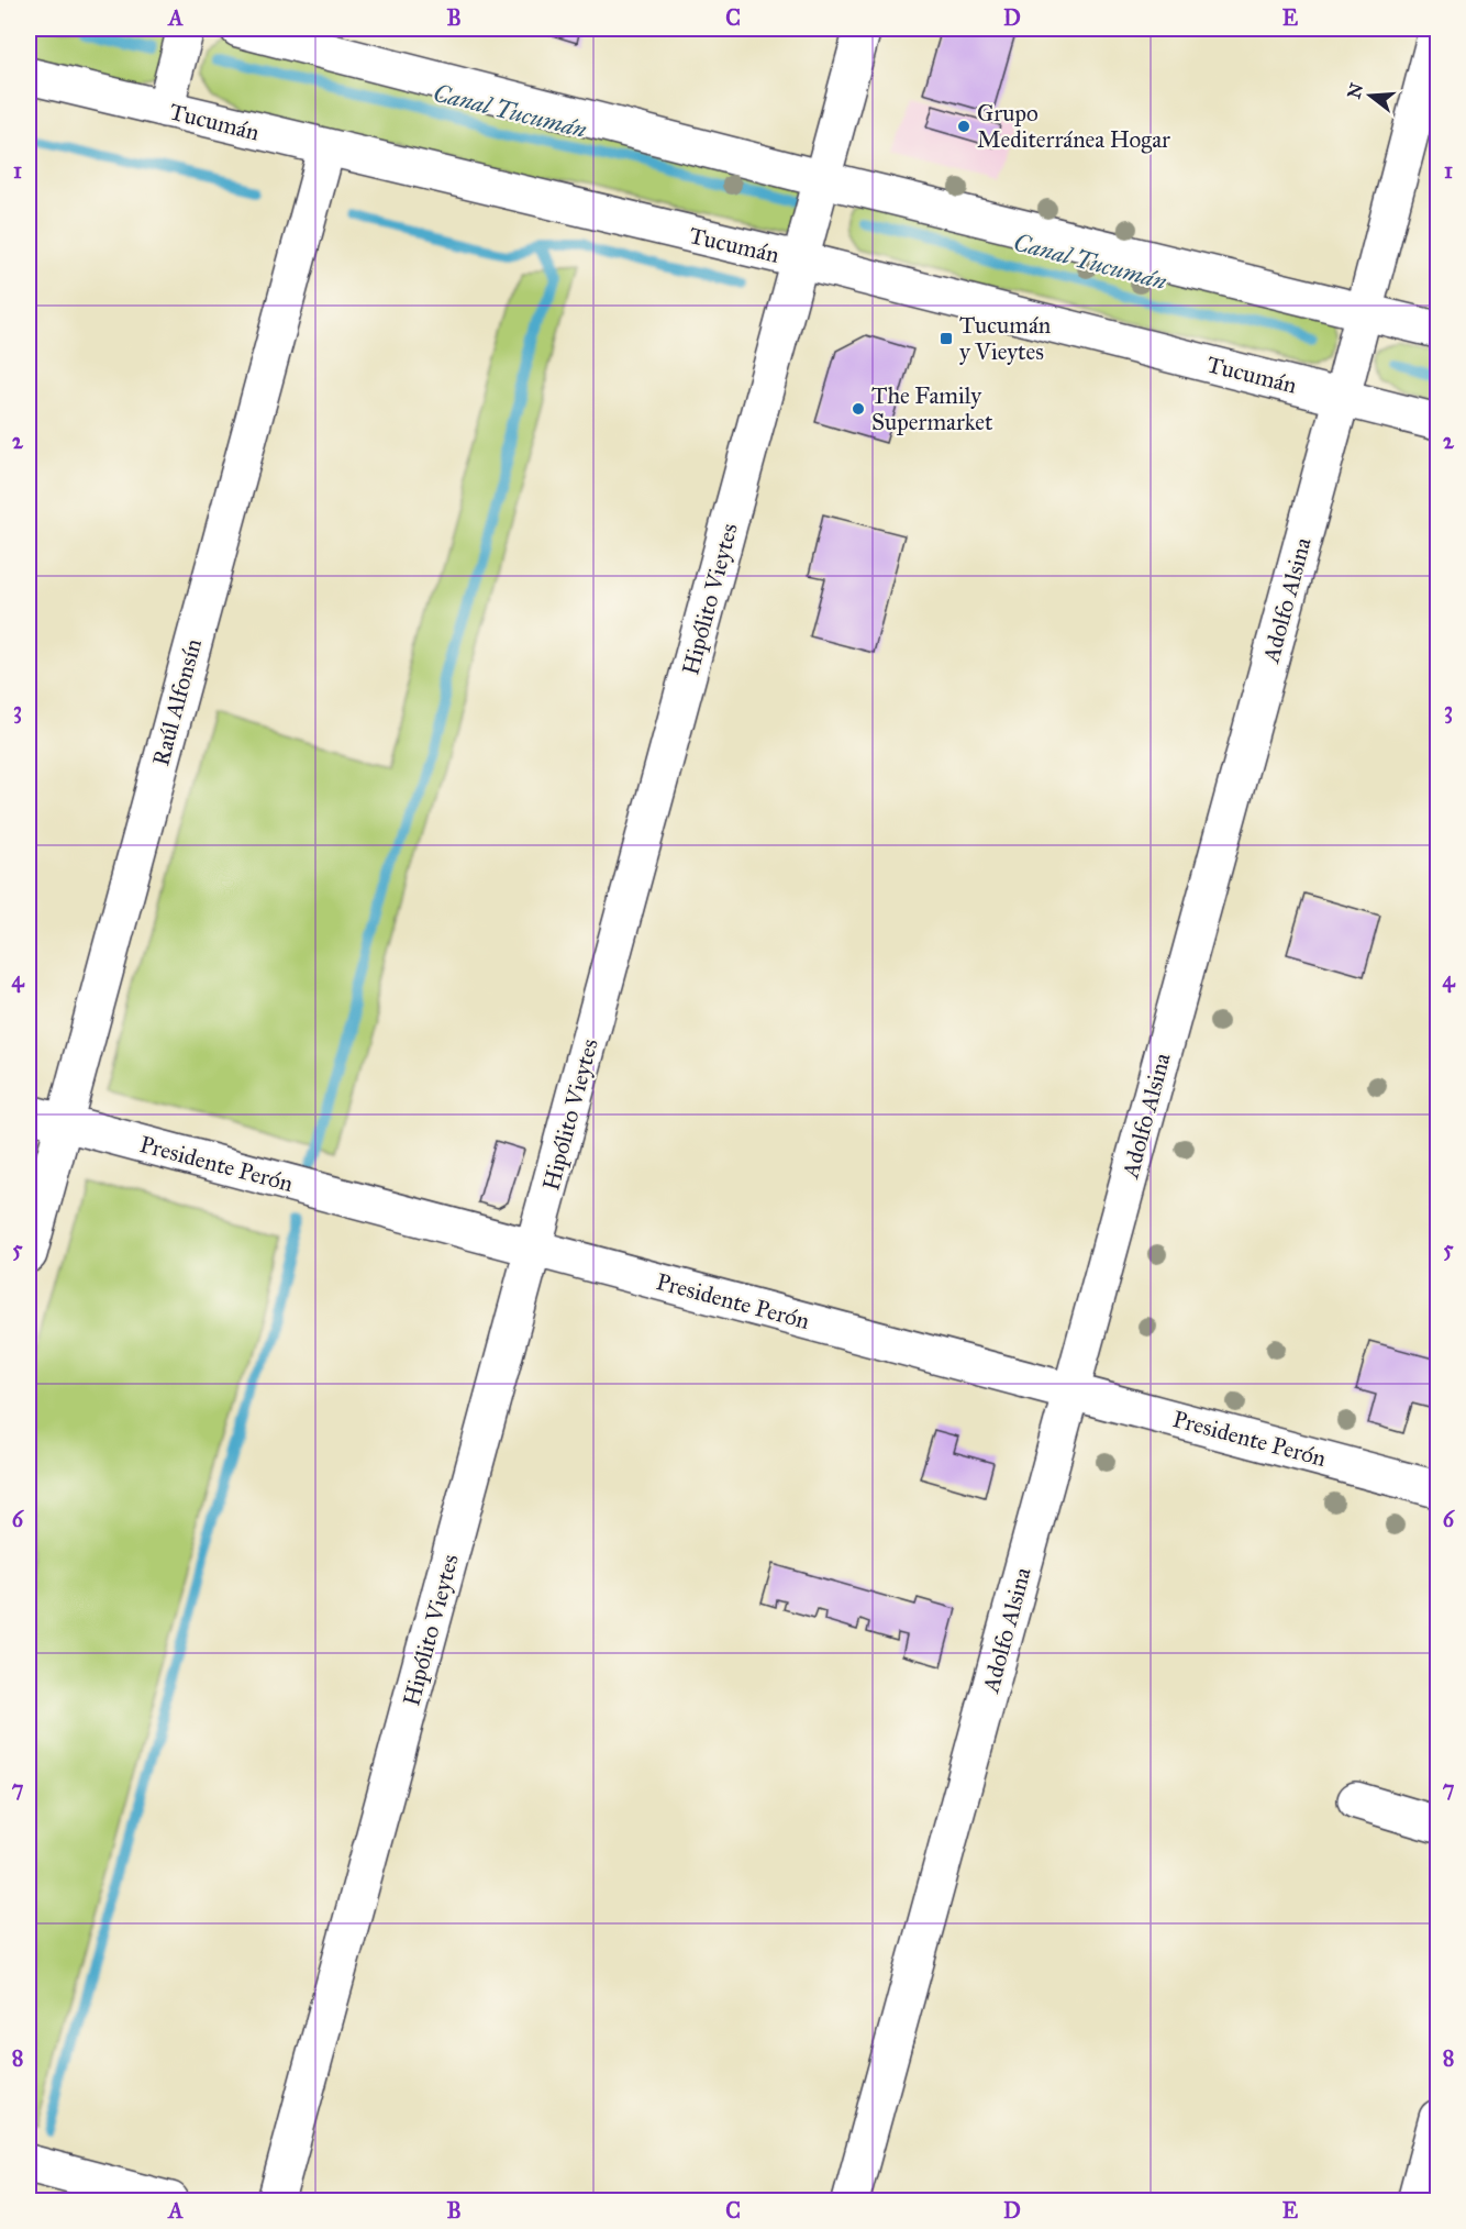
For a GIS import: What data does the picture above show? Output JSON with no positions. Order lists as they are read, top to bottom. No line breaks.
{"streets":{"street":["Tucumán","Hipólito Vieytes","Adolfo Alsina","Raúl Alfonsín","Presidente Perón"]},"crossings":[["Tucumán","Hipólito Vieytes"],["Tucumán","Adolfo Alsina"],["Tucumán","Raúl Alfonsín"],["Hipólito Vieytes","Presidente Perón"],["Adolfo Alsina","Presidente Perón"],["Raúl Alfonsín","Presidente Perón"]],"water":["Canal Tucumán"],"places":{"other":["Grupo Mediterránea Hogar","The Family Supermarket"],"transit":["Tucumán y Vieytes"]},"north":"left","grid":{"columns":["A","B","C","D","E"],"rows":["1","2","3","4","5","6","7","8"]}}
